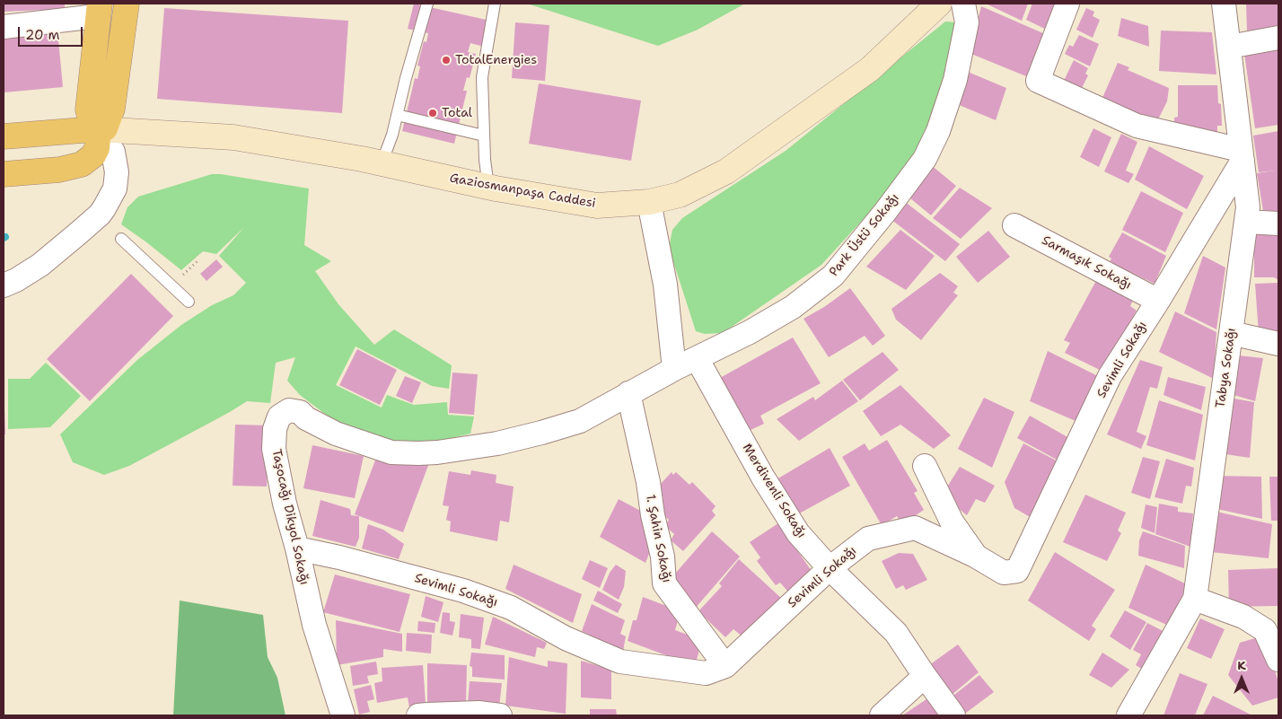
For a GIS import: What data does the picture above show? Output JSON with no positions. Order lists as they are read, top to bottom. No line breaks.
{"streets":{"main road":["Gaziosmanpaşa Caddesi"],"street":["Park Üstü Sokağı","Sarmaşık Sokağı","Sevimli Sokağı","Tabya Sokağı","Merdivenli Sokağı","Taşocağı Dikyol Sokağı","1. Şahin Sokağı"]},"crossings":[["Park Üstü Sokağı","Merdivenli Sokağı"],["Park Üstü Sokağı","Taşocağı Dikyol Sokağı"],["Park Üstü Sokağı","1. Şahin Sokağı"],["Sarmaşık Sokağı","Sevimli Sokağı"],["Sevimli Sokağı","Tabya Sokağı"],["Sevimli Sokağı","Merdivenli Sokağı"],["Sevimli Sokağı","Taşocağı Dikyol Sokağı"],["Sevimli Sokağı","1. Şahin Sokağı"],["Taşocağı Dikyol Sokağı","1. Şahin Sokağı"]],"places":["TotalEnergies","Total"],"scale_bar":"20 m","north":"top"}
